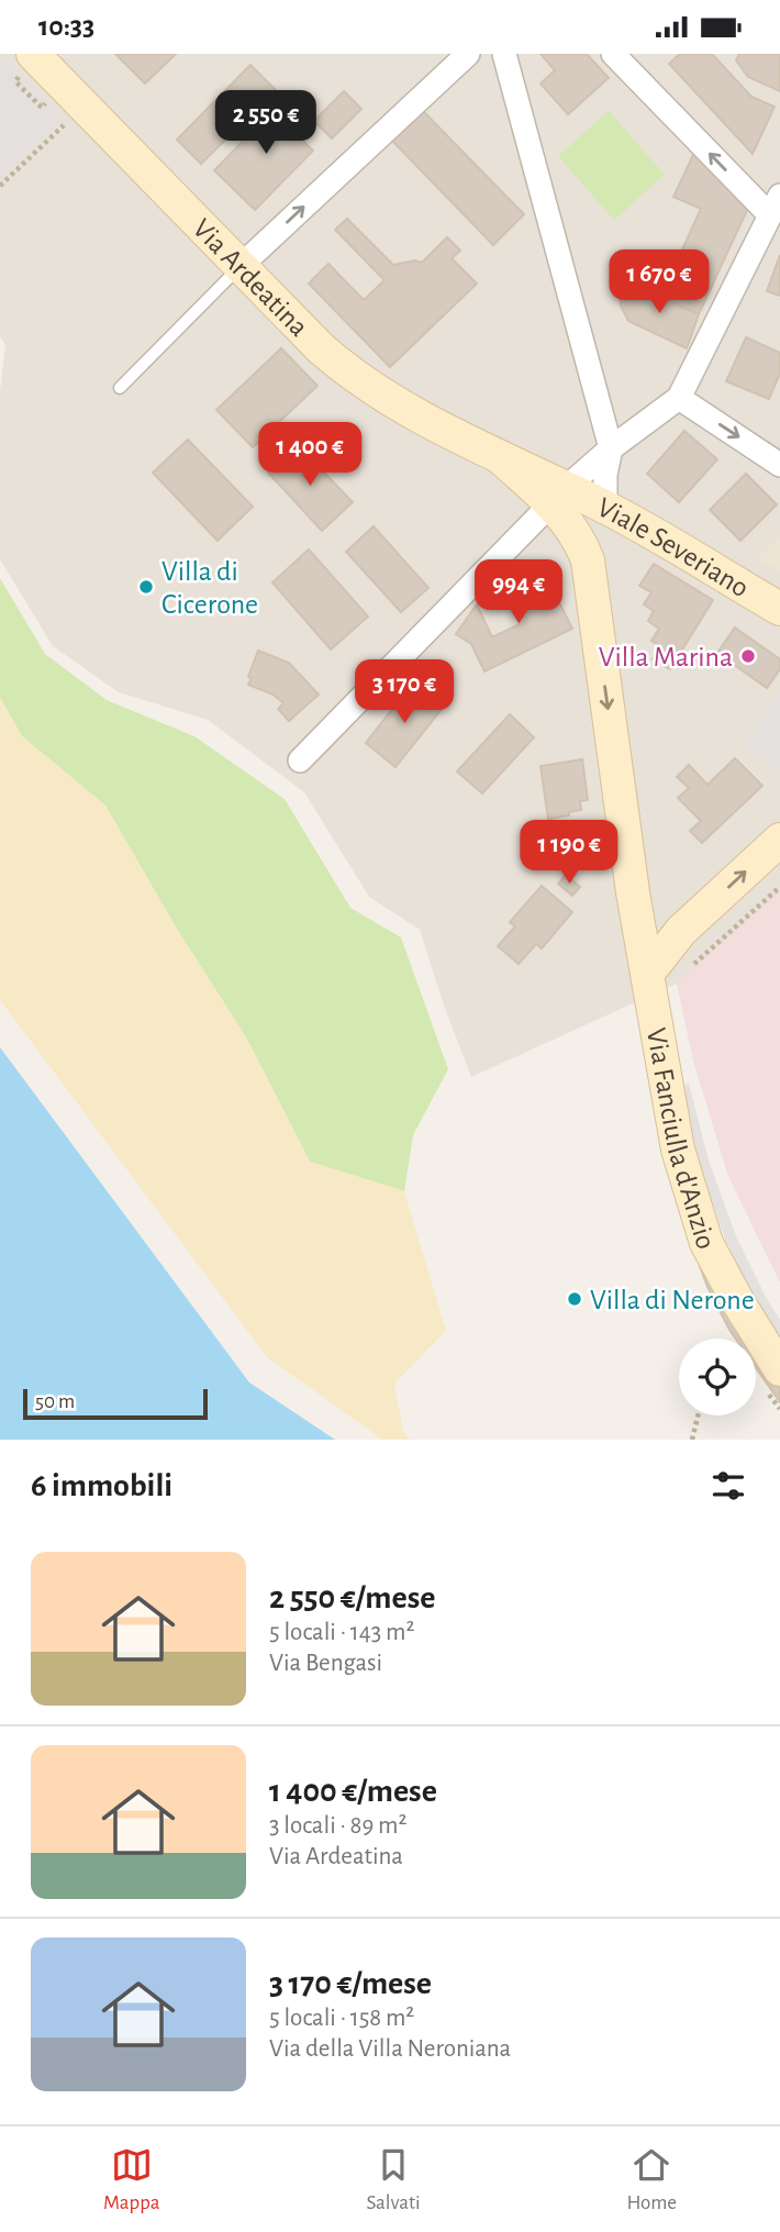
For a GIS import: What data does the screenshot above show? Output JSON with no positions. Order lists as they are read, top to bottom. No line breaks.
{"streets":{"main road":["Via Ardeatina","Viale Severiano","Via Fanciulla d'Anzio"]},"crossings":[["Via Ardeatina","Viale Severiano"],["Via Ardeatina","Via Fanciulla d'Anzio"],["Viale Severiano","Via Fanciulla d'Anzio"]],"one_way":["Via Fanciulla d'Anzio"],"places":["Villa di Cicerone","Villa Marina","Villa di Nerone"],"scale_bar":"50 m","page":{"status":"10:33","price":["2 550 €","1 670 €","1 400 €","994 €","3 170 €","1 190 €"],"scale":"50 m","heading":"6 immobili","list":[{"name":"2 550 €/mese","note":"5 locali · 143 m² · Via Bengasi"},{"name":"1 400 €/mese","note":"3 locali · 89 m² · Via Ardeatina"},{"name":"3 170 €/mese","note":"5 locali · 158 m² · Via della Villa Neroniana"}],"tabs":["Mappa","Salvati","Home"]}}
